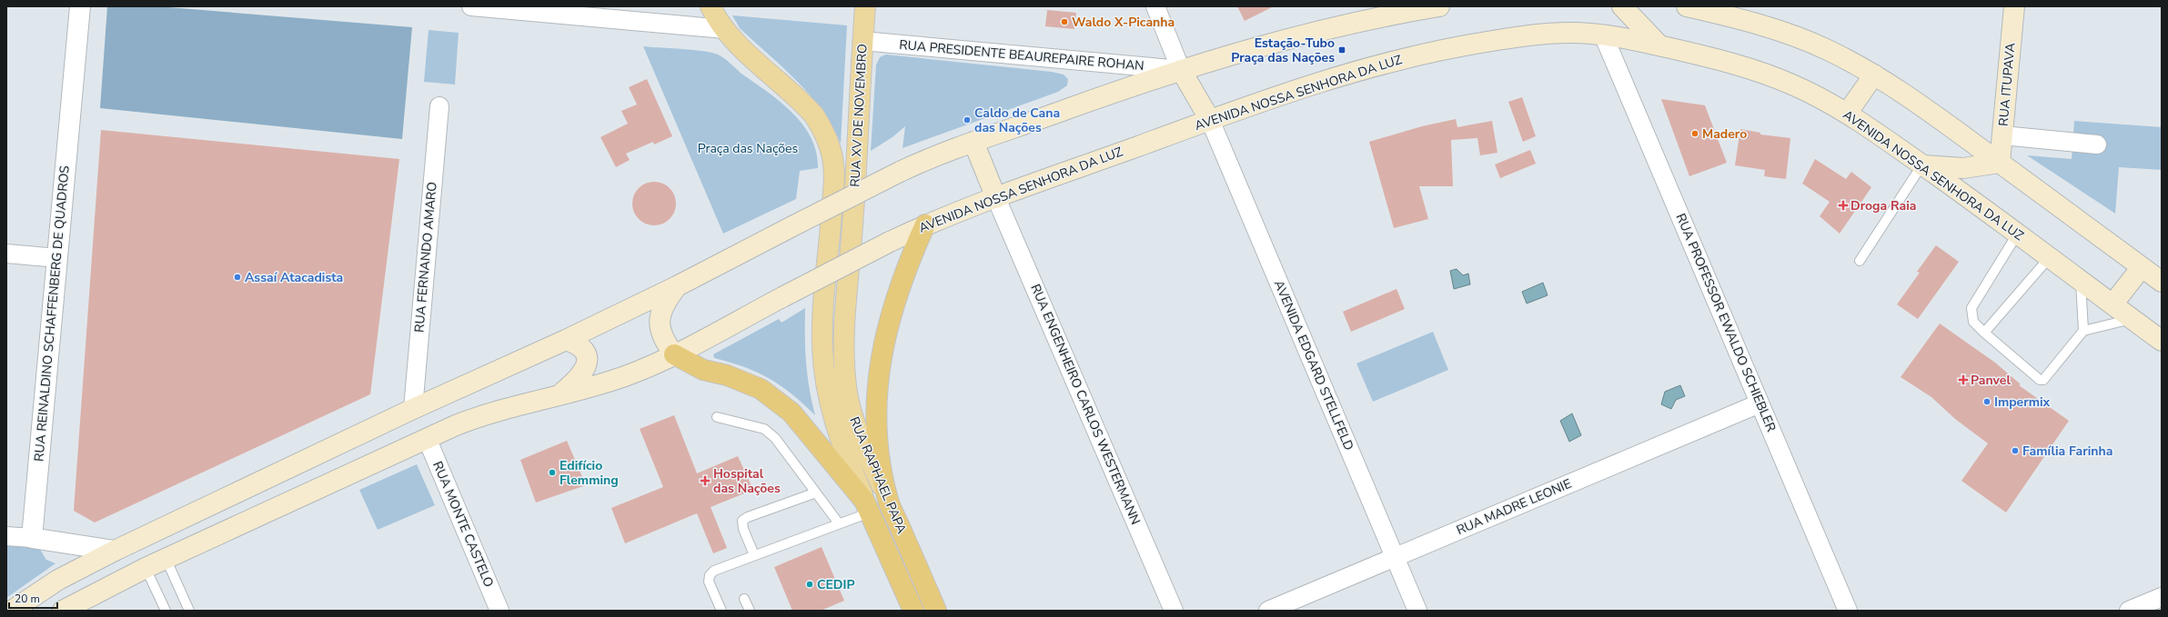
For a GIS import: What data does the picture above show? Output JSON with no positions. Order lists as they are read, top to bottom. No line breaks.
{"streets":{"highway":["RUA RAPHAEL PAPA"],"main road":["RUA ITUPAVA","AVENIDA NOSSA SENHORA DA LUZ","RUA XV DE NOVEMBRO"],"street":["RUA PRESIDENTE BEAUREPAIRE ROHAN","RUA FERNANDO AMARO","RUA REINALDINO SCHAFFENBERG DE QUADROS","RUA PROFESSOR EWALDO SCHIEBLER","AVENIDA EDGARD STELLFELD","RUA ENGENHEIRO CARLOS WESTERMANN","RUA MADRE LEONIE","RUA MONTE CASTELO"]},"crossings":[["RUA PRESIDENTE BEAUREPAIRE ROHAN","RUA XV DE NOVEMBRO"],["AVENIDA NOSSA SENHORA DA LUZ","RUA PROFESSOR EWALDO SCHIEBLER"],["AVENIDA NOSSA SENHORA DA LUZ","AVENIDA EDGARD STELLFELD"],["AVENIDA NOSSA SENHORA DA LUZ","RUA ENGENHEIRO CARLOS WESTERMANN"],["AVENIDA NOSSA SENHORA DA LUZ","RUA MONTE CASTELO"],["RUA XV DE NOVEMBRO","RUA RAPHAEL PAPA"],["RUA PROFESSOR EWALDO SCHIEBLER","RUA MADRE LEONIE"],["AVENIDA EDGARD STELLFELD","RUA MADRE LEONIE"]],"parks":["Praça das Nações"],"places":{"other":["Waldo X-Picanha","Caldo de Cana das Nações","Madero","Assaí Atacadista","Impermix","Família Farinha","Edifício Flemming","CEDIP"],"transit":["Estação-Tubo Praça das Nações"],"health":["Droga Raia","Panvel","Hospital das Nações"]},"scale_bar":"20 m"}
